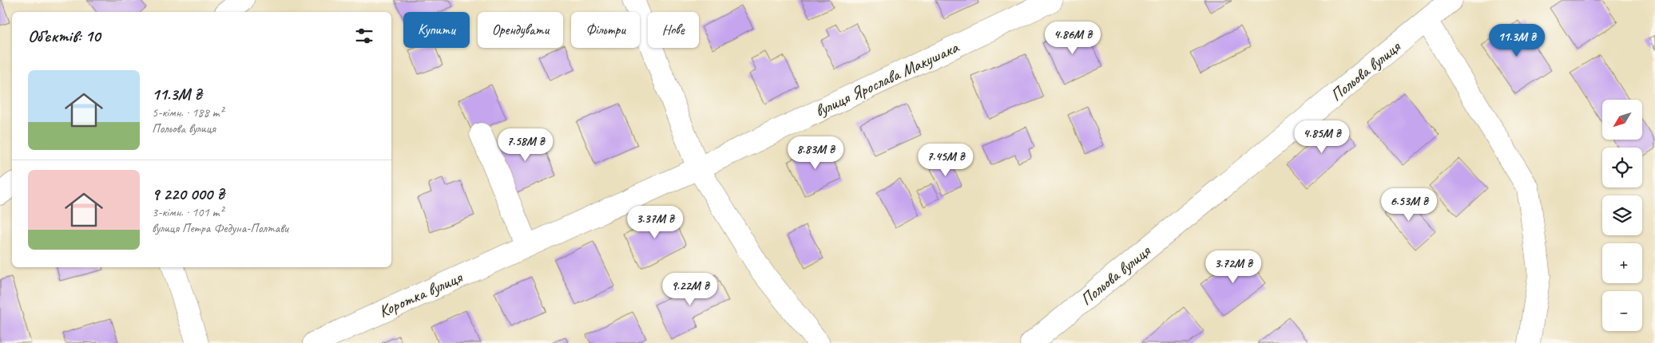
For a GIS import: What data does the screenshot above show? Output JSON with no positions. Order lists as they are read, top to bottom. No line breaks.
{"streets":{"street":["Польова вулиця","вулиця Ярослава Макушака","Коротка вулиця"]},"crossings":[["вулиця Ярослава Макушака","Коротка вулиця"]],"north":"bottom left","page":{"chip":["Купити","Орендувати","Фільтри","Нове"],"heading":"Об’єктів: 10","price":["4.86M ₴","11.3M ₴","4.85M ₴","7.58M ₴","8.83M ₴","7.45M ₴","6.53M ₴","3.37M ₴","3.72M ₴","9.22M ₴"],"list":[{"name":"11.3M ₴","note":"5-кімн. · 188 m² · Польова вулиця"},{"name":"9 220 000 ₴","note":"3-кімн. · 101 m² · вулиця Петра Федуна-Полтави"}],"map_buttons":["+","−"]}}
